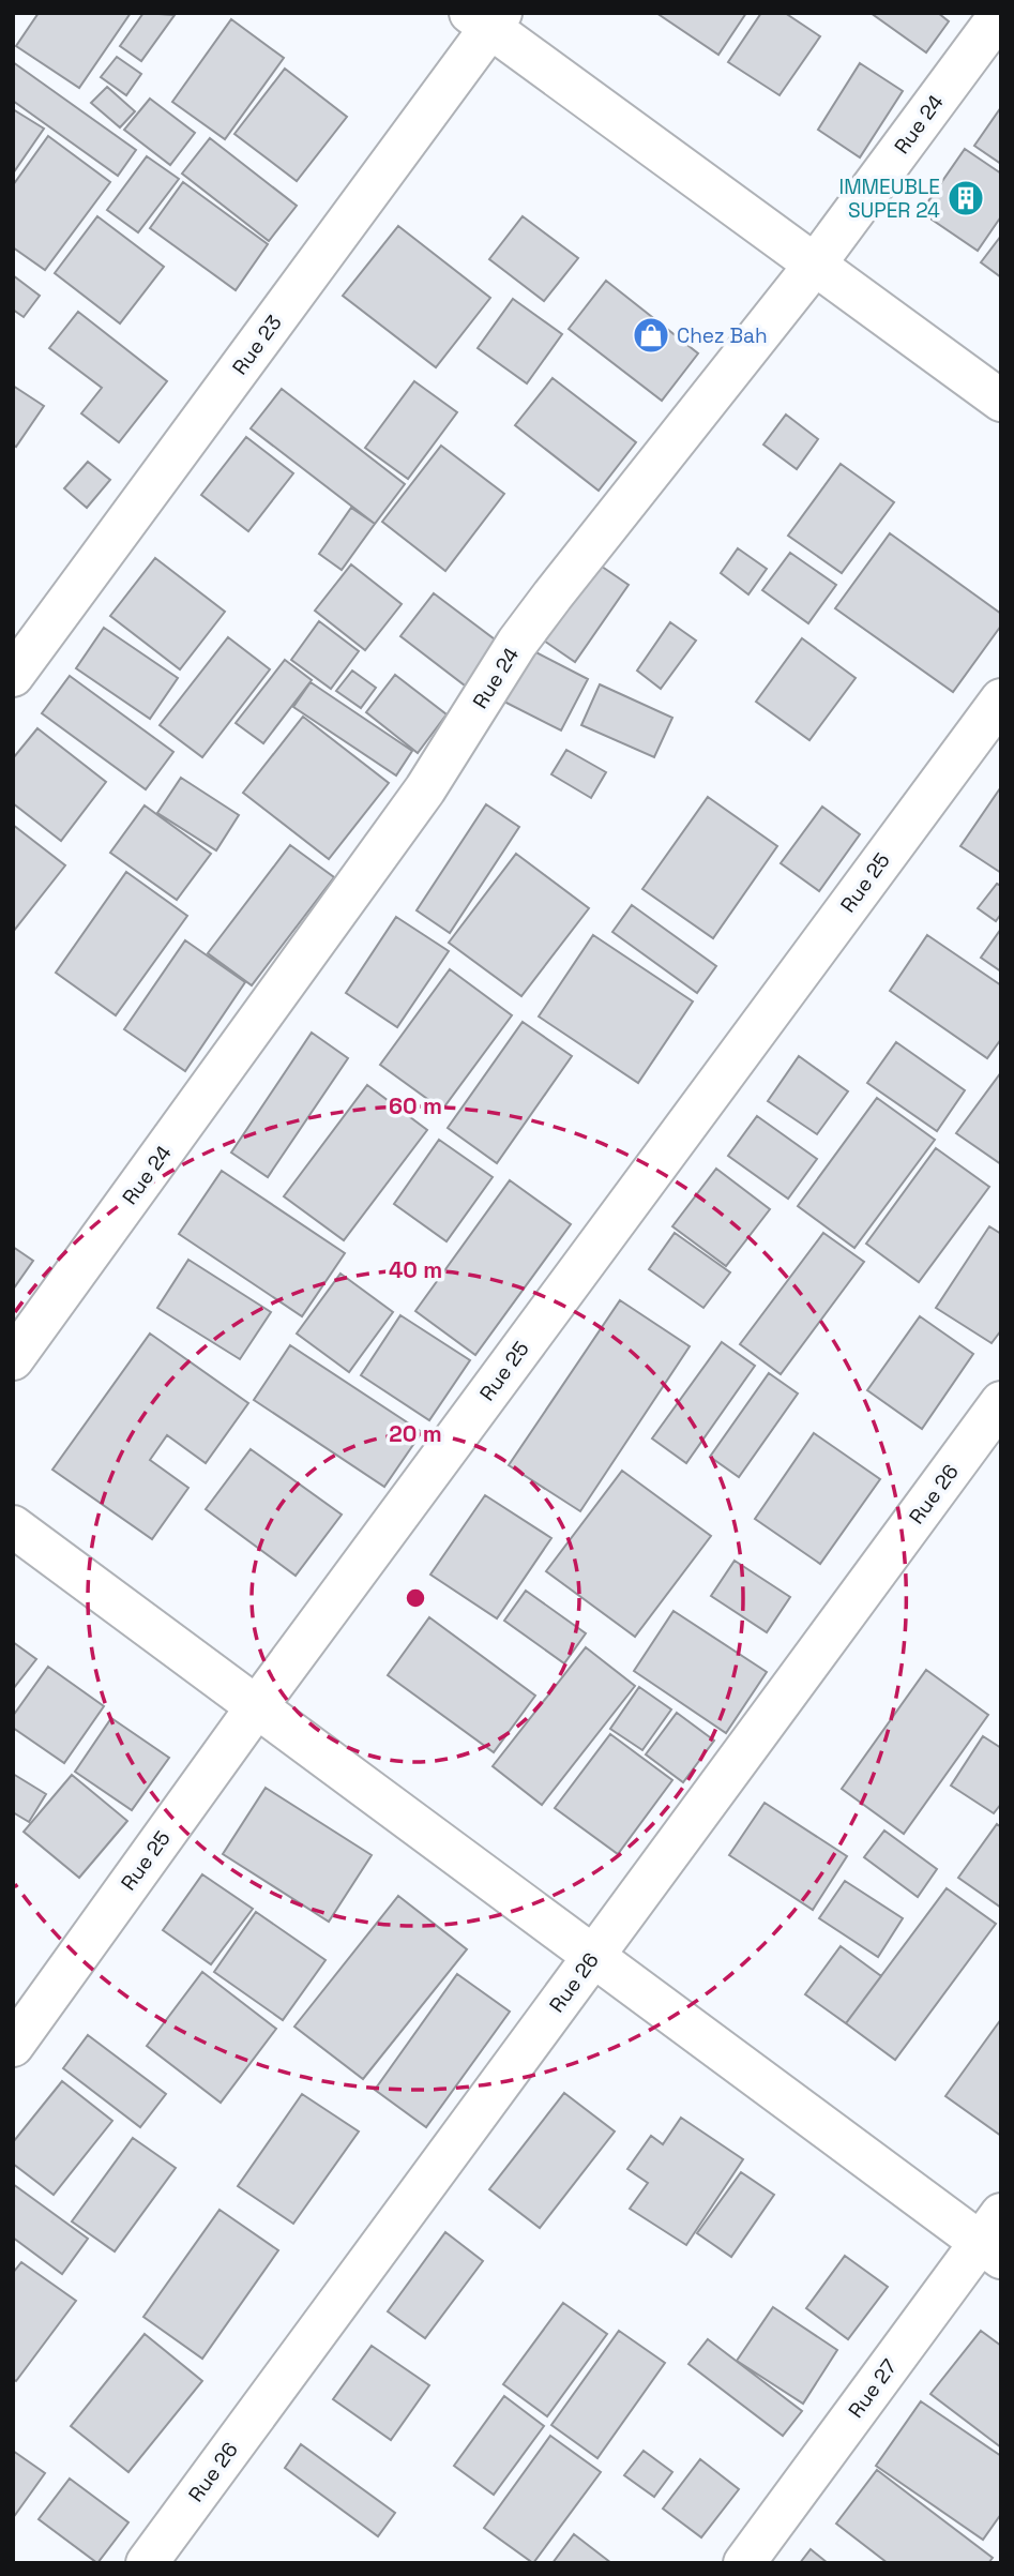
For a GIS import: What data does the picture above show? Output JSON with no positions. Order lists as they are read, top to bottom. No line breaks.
{"streets":{"street":["Rue 24","Rue 23","Rue 25","Rue 26","Rue 27"]},"places":{"building":["IMMEUBLE SUPER 24"],"shop":["Chez Bah"]},"rings":["60 m","40 m","20 m"]}
